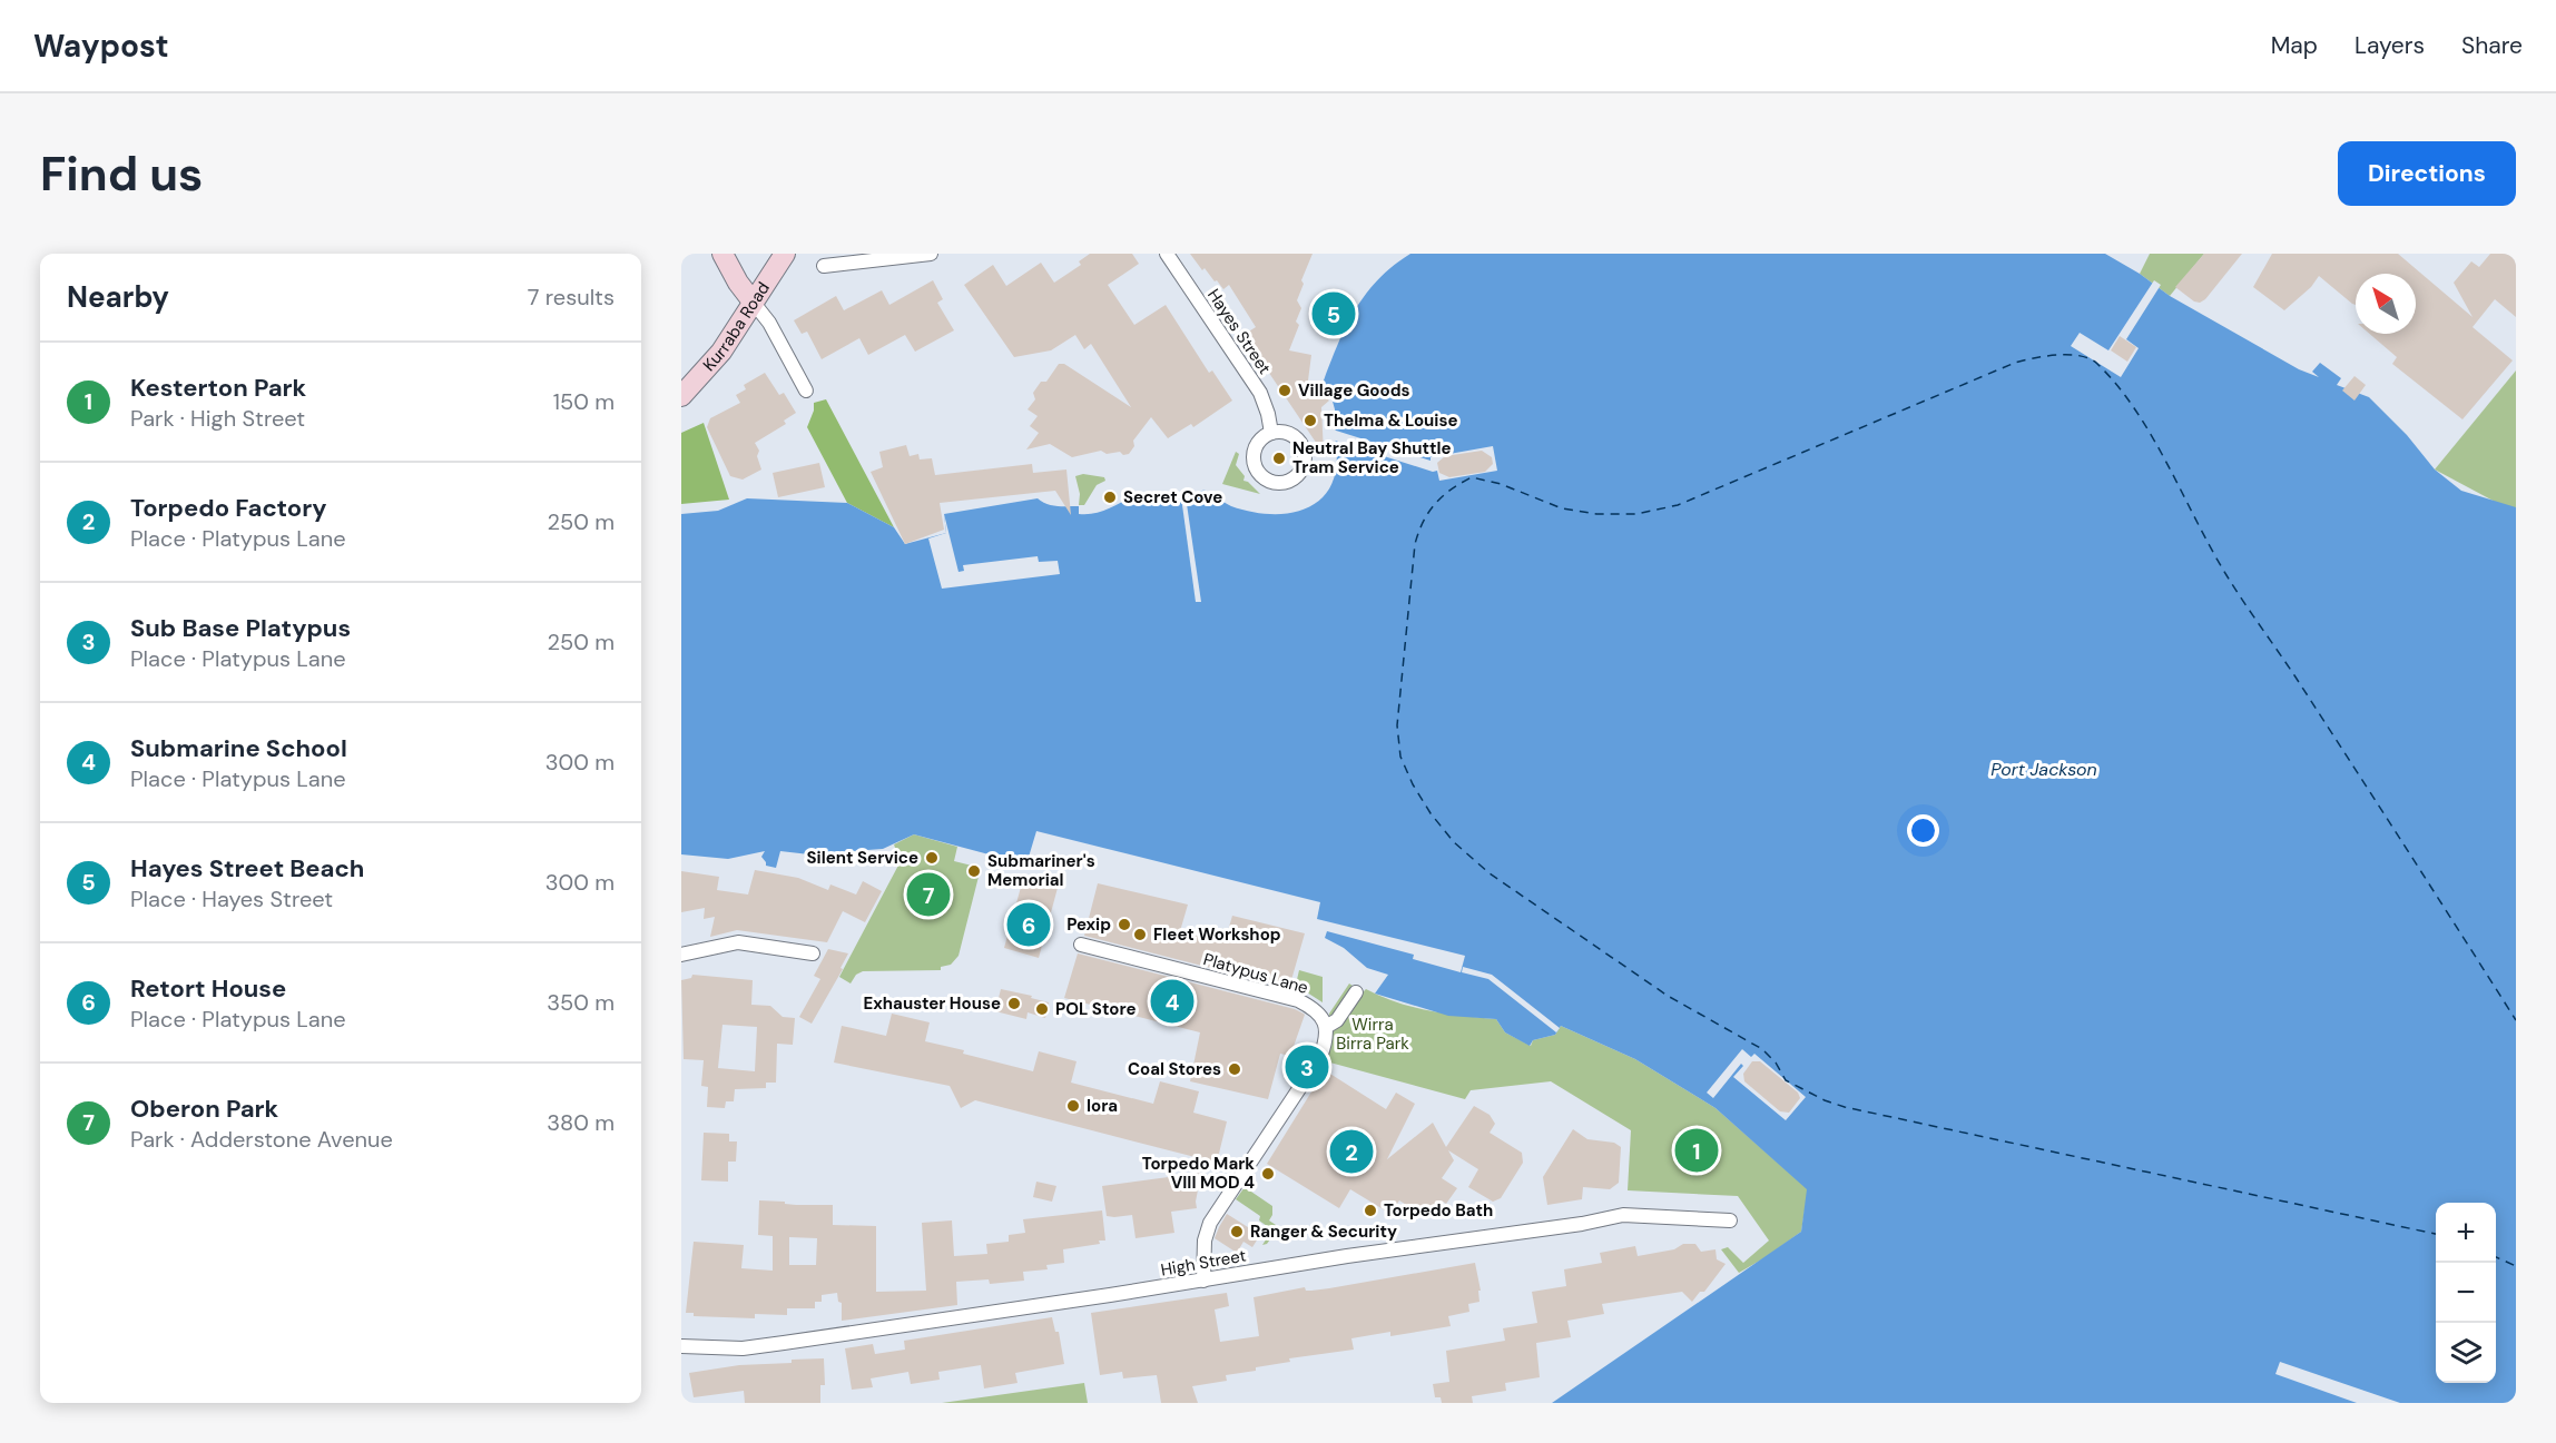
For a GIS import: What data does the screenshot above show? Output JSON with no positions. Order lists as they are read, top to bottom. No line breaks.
{"streets":{"main road":["Kurraba Road"],"street":["Hayes Street","Platypus Lane","High Street"]},"water":["Port Jackson"],"parks":["Wirra Birra Park"],"places":["Village Goods","Thelma & Louise","Neutral Bay Shuttle Tram Service","Secret Cove","Silent Service","Submariner's Memorial","Pexip","Fleet Workshop","Exhauster House","POL Store","Coal Stores","Iora","Torpedo Mark VIII MOD 4","Torpedo Bath","Ranger & Security"],"north":"top left","page":{"header":"Waypost","nav":["Map","Layers","Share"],"buttons":"Directions","title":"Find us","heading":["Nearby","7 results"],"pins":["5","7","6","4","3","1","2"],"list":[{"mark":"1","name":"Kesterton Park","note":"Park · High Street","value":"150 m"},{"mark":"2","name":"Torpedo Factory","note":"Place · Platypus Lane","value":"250 m"},{"mark":"3","name":"Sub Base Platypus","note":"Place · Platypus Lane","value":"250 m"},{"mark":"4","name":"Submarine School","note":"Place · Platypus Lane","value":"300 m"},{"mark":"5","name":"Hayes Street Beach","note":"Place · Hayes Street","value":"300 m"},{"mark":"6","name":"Retort House","note":"Place · Platypus Lane","value":"350 m"},{"mark":"7","name":"Oberon Park","note":"Park · Adderstone Avenue","value":"380 m"}],"map_buttons":["+","−"]}}
